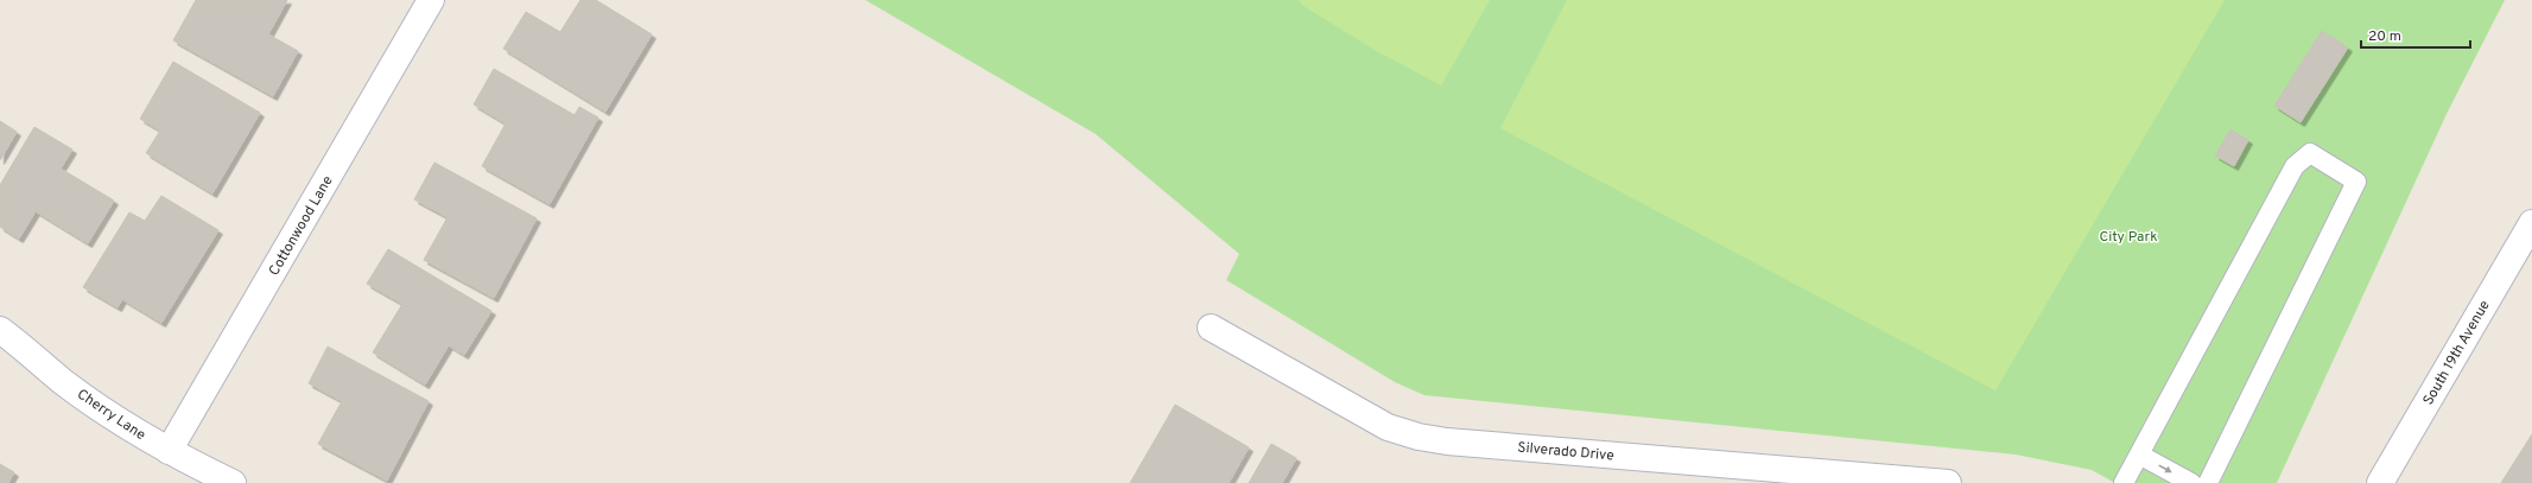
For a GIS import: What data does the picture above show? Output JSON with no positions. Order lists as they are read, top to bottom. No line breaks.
{"streets":{"street":["Cottonwood Lane","South 19th Avenue","Cherry Lane","Silverado Drive"]},"crossings":[["Cottonwood Lane","Cherry Lane"]],"parks":["City Park"],"scale_bar":"20 m"}
